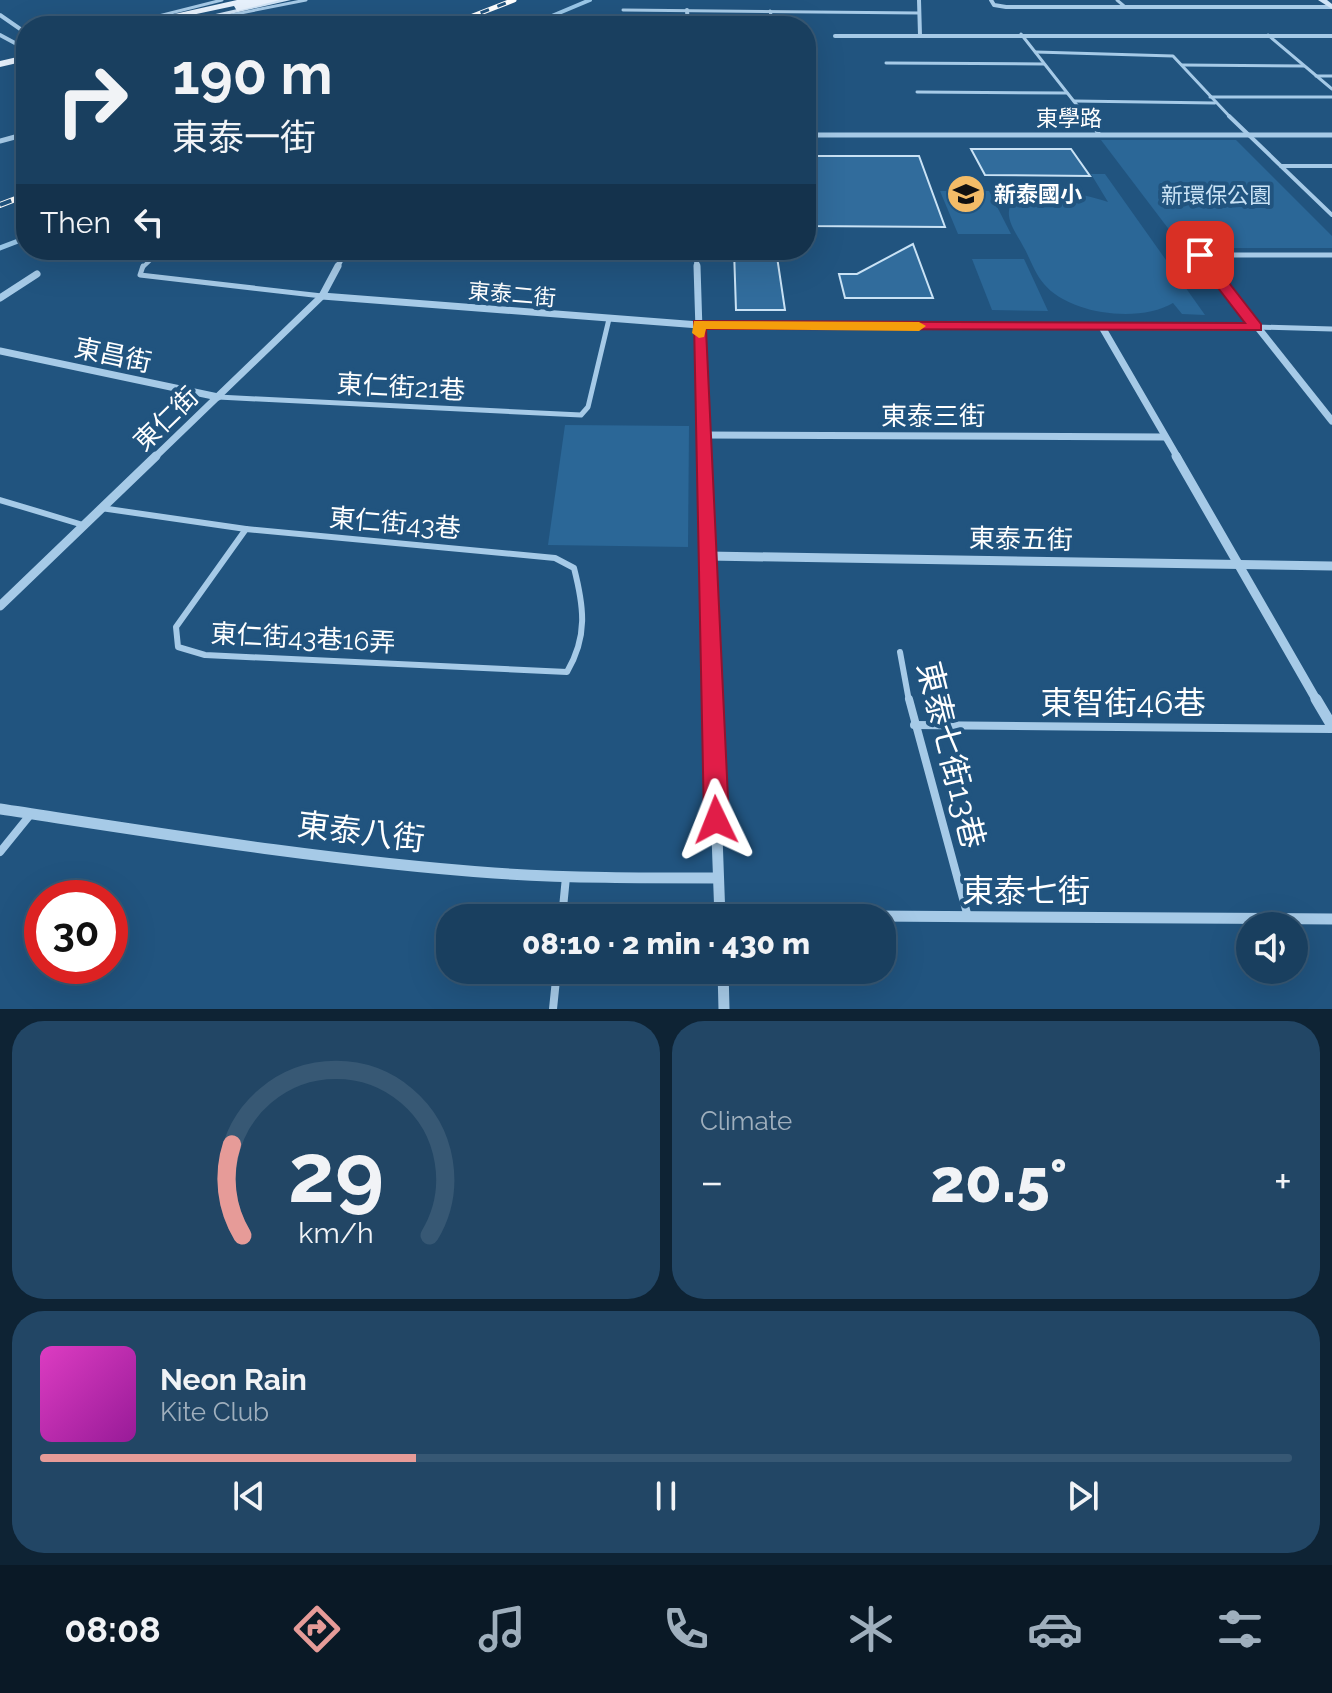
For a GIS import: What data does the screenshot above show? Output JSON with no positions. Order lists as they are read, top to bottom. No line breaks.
{"streets":{"street":["東學路","東泰二街","東昌街","東泰三街","東仁街","東泰五街","東泰八街","東泰七街"],"lane":["東仁街21巷","東仁街43巷","東仁街43巷16弄","東智街46巷","東泰七街13巷"]},"crossings":[["東泰二街","東仁街21巷"],["東泰二街","東仁街"],["東昌街","東仁街21巷"],["東昌街","東仁街"],["東仁街21巷","東仁街"],["東仁街","東仁街43巷"],["東仁街43巷","東仁街43巷16弄"],["東智街46巷","東泰七街13巷"],["東泰七街13巷","東泰七街"]],"parks":["新環保公園"],"places":{"school or university":["新泰國小"]},"page":{"turn":["190 m","東泰一街"],"then":"Then","limit":"30","trip":"08:10 · 2 min · 430 m","tile":"Climate","heat":["−","20.5°","+"],"song":["Neon Rain","Kite Club"],"tabs":"08:08","gauge":["29","km/h"]}}
